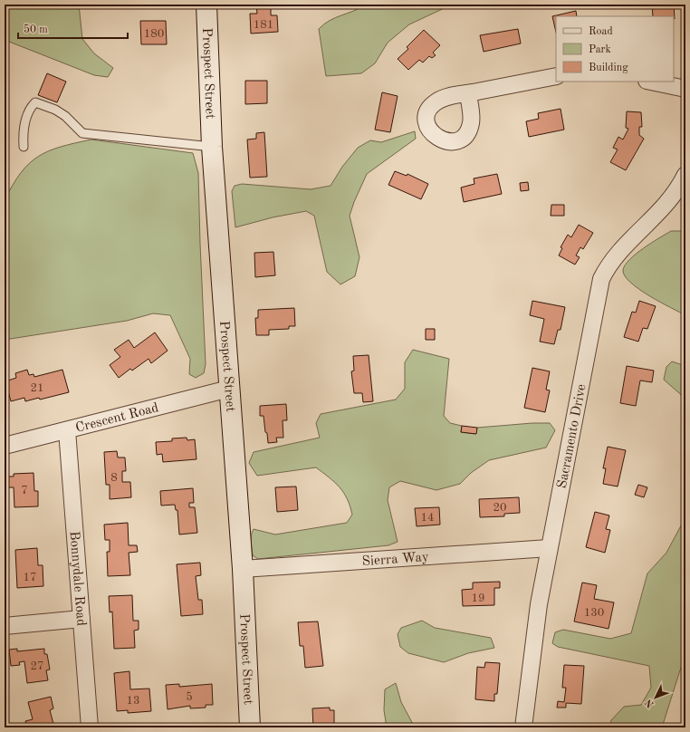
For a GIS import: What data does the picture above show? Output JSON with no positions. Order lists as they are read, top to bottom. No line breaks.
{"streets":{"main road":["Prospect Street"],"street":["Crescent Road","Sacramento Drive","Sierra Way","Bonnydale Road"]},"crossings":[["Prospect Street","Crescent Road"],["Prospect Street","Sierra Way"],["Crescent Road","Bonnydale Road"],["Sacramento Drive","Sierra Way"]],"house_numbers":["181","180","21","8","7","20","14","17","19","130","27","5","13"],"legend":["Road","Park","Building"],"scale_bar":"50 m","north":"bottom left"}
